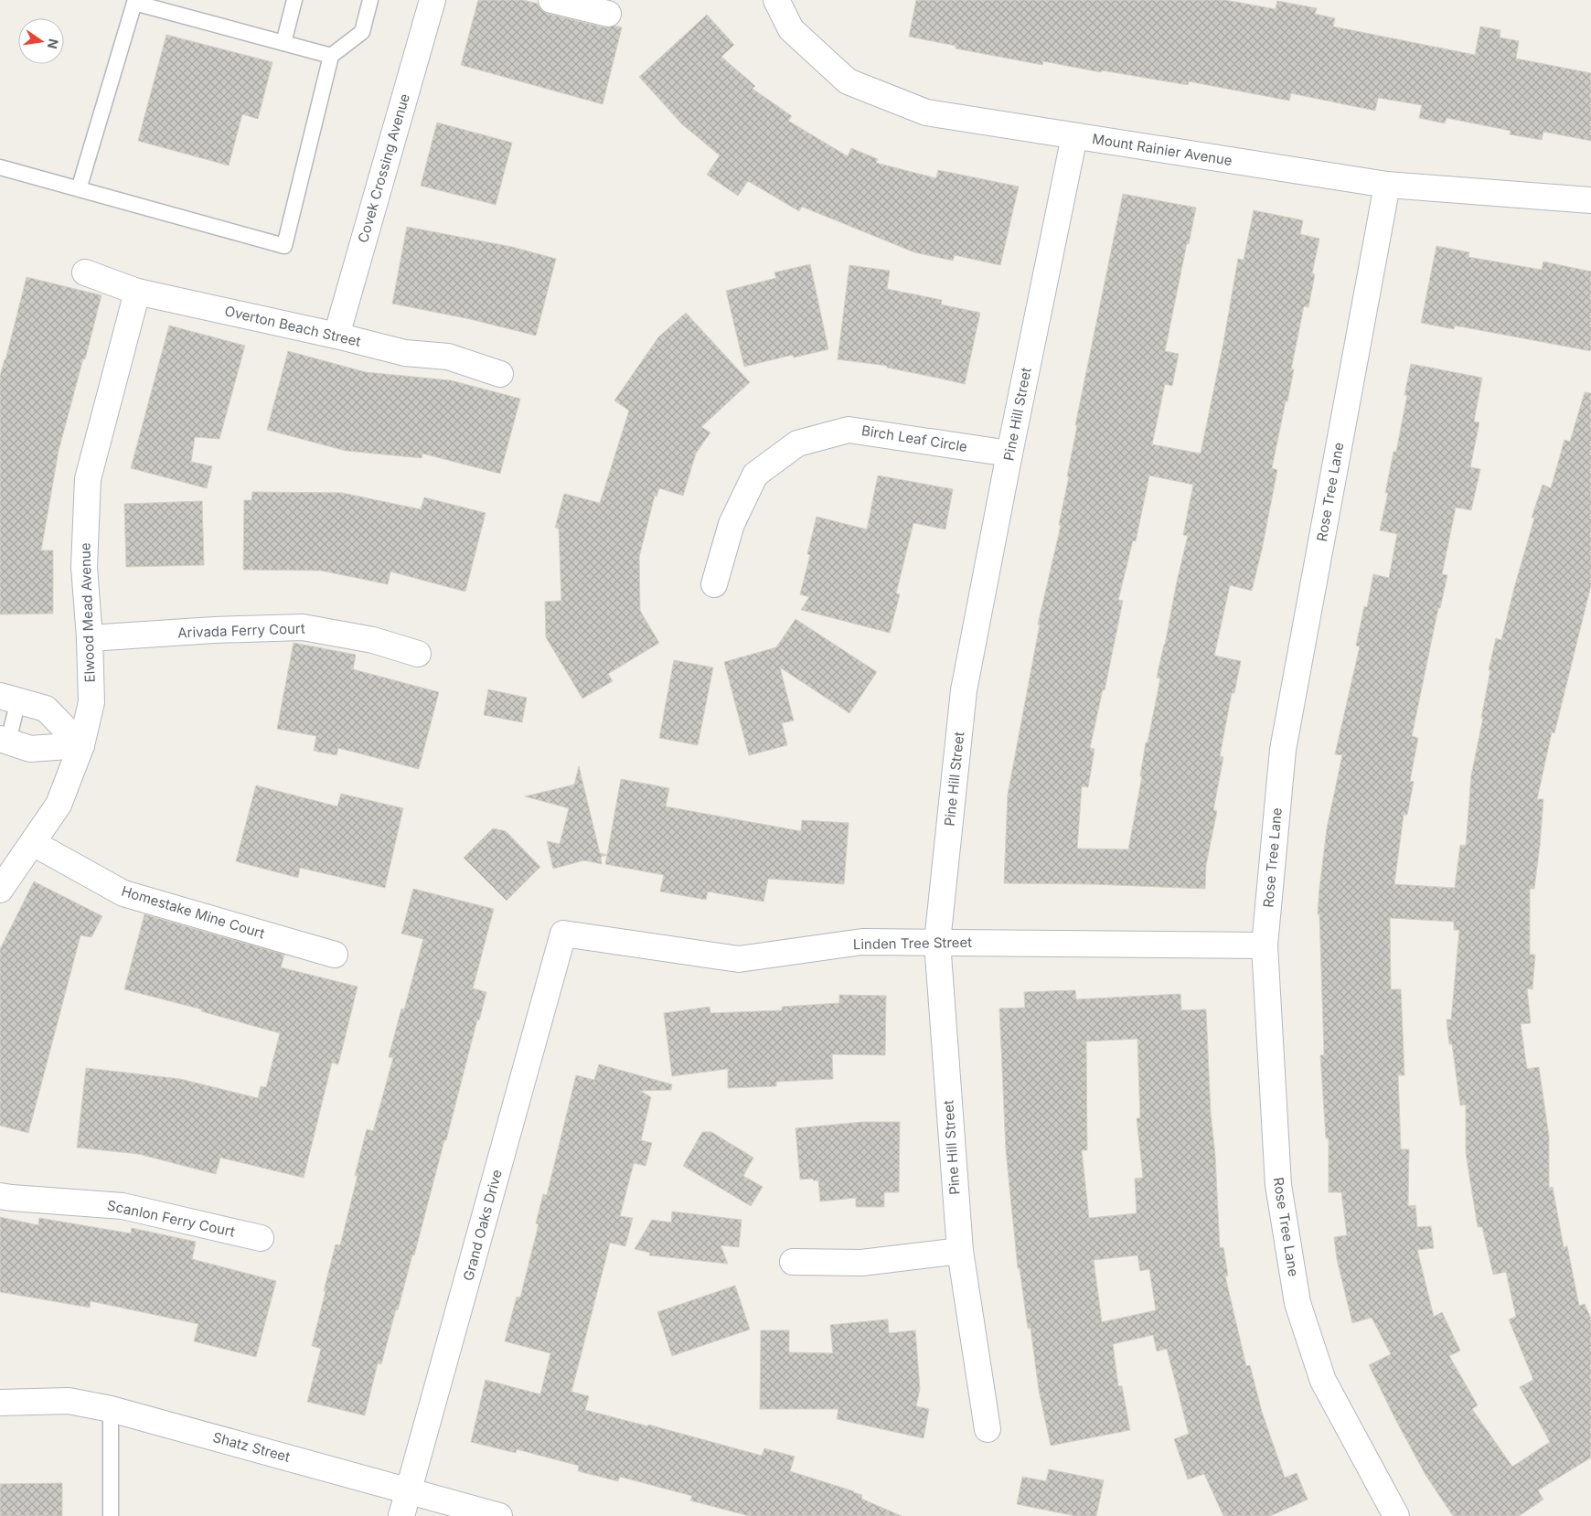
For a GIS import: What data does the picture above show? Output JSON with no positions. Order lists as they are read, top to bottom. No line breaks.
{"streets":{"street":["Mount Rainier Avenue","Covek Crossing Avenue","Overton Beach Street","Pine Hill Street","Birch Leaf Circle","Rose Tree Lane","Elwood Mead Avenue","Arivada Ferry Court","Homestake Mine Court","Linden Tree Street","Scanlon Ferry Court","Grand Oaks Drive","Shatz Street"]},"crossings":[["Mount Rainier Avenue","Pine Hill Street"],["Mount Rainier Avenue","Rose Tree Lane"],["Covek Crossing Avenue","Overton Beach Street"],["Overton Beach Street","Elwood Mead Avenue"],["Pine Hill Street","Birch Leaf Circle"],["Pine Hill Street","Linden Tree Street"],["Rose Tree Lane","Linden Tree Street"],["Elwood Mead Avenue","Arivada Ferry Court"],["Elwood Mead Avenue","Homestake Mine Court"],["Linden Tree Street","Grand Oaks Drive"],["Grand Oaks Drive","Shatz Street"]],"north":"right"}
